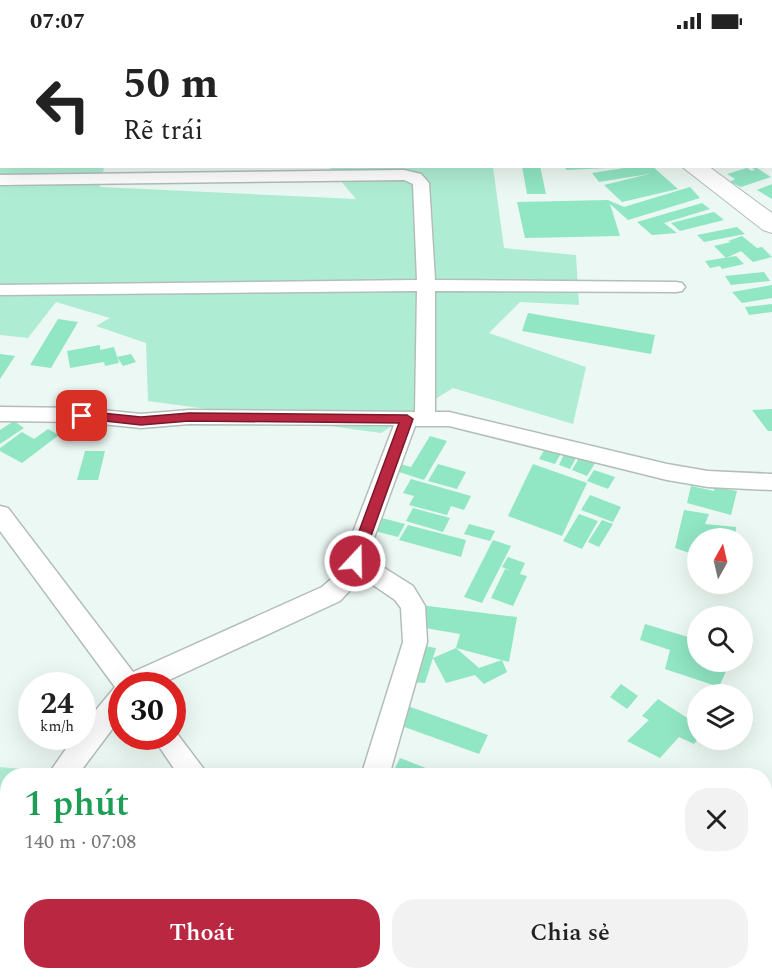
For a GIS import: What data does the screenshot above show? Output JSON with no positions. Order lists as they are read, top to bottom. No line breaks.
{"north":"top","page":{"status":"07:07","turn":["50 m","Rẽ trái"],"speed":"24 km/h","limit":"30","heading":["1 phút","140 m · 07:08"],"buttons":["Thoát","Chia sẻ"]}}
